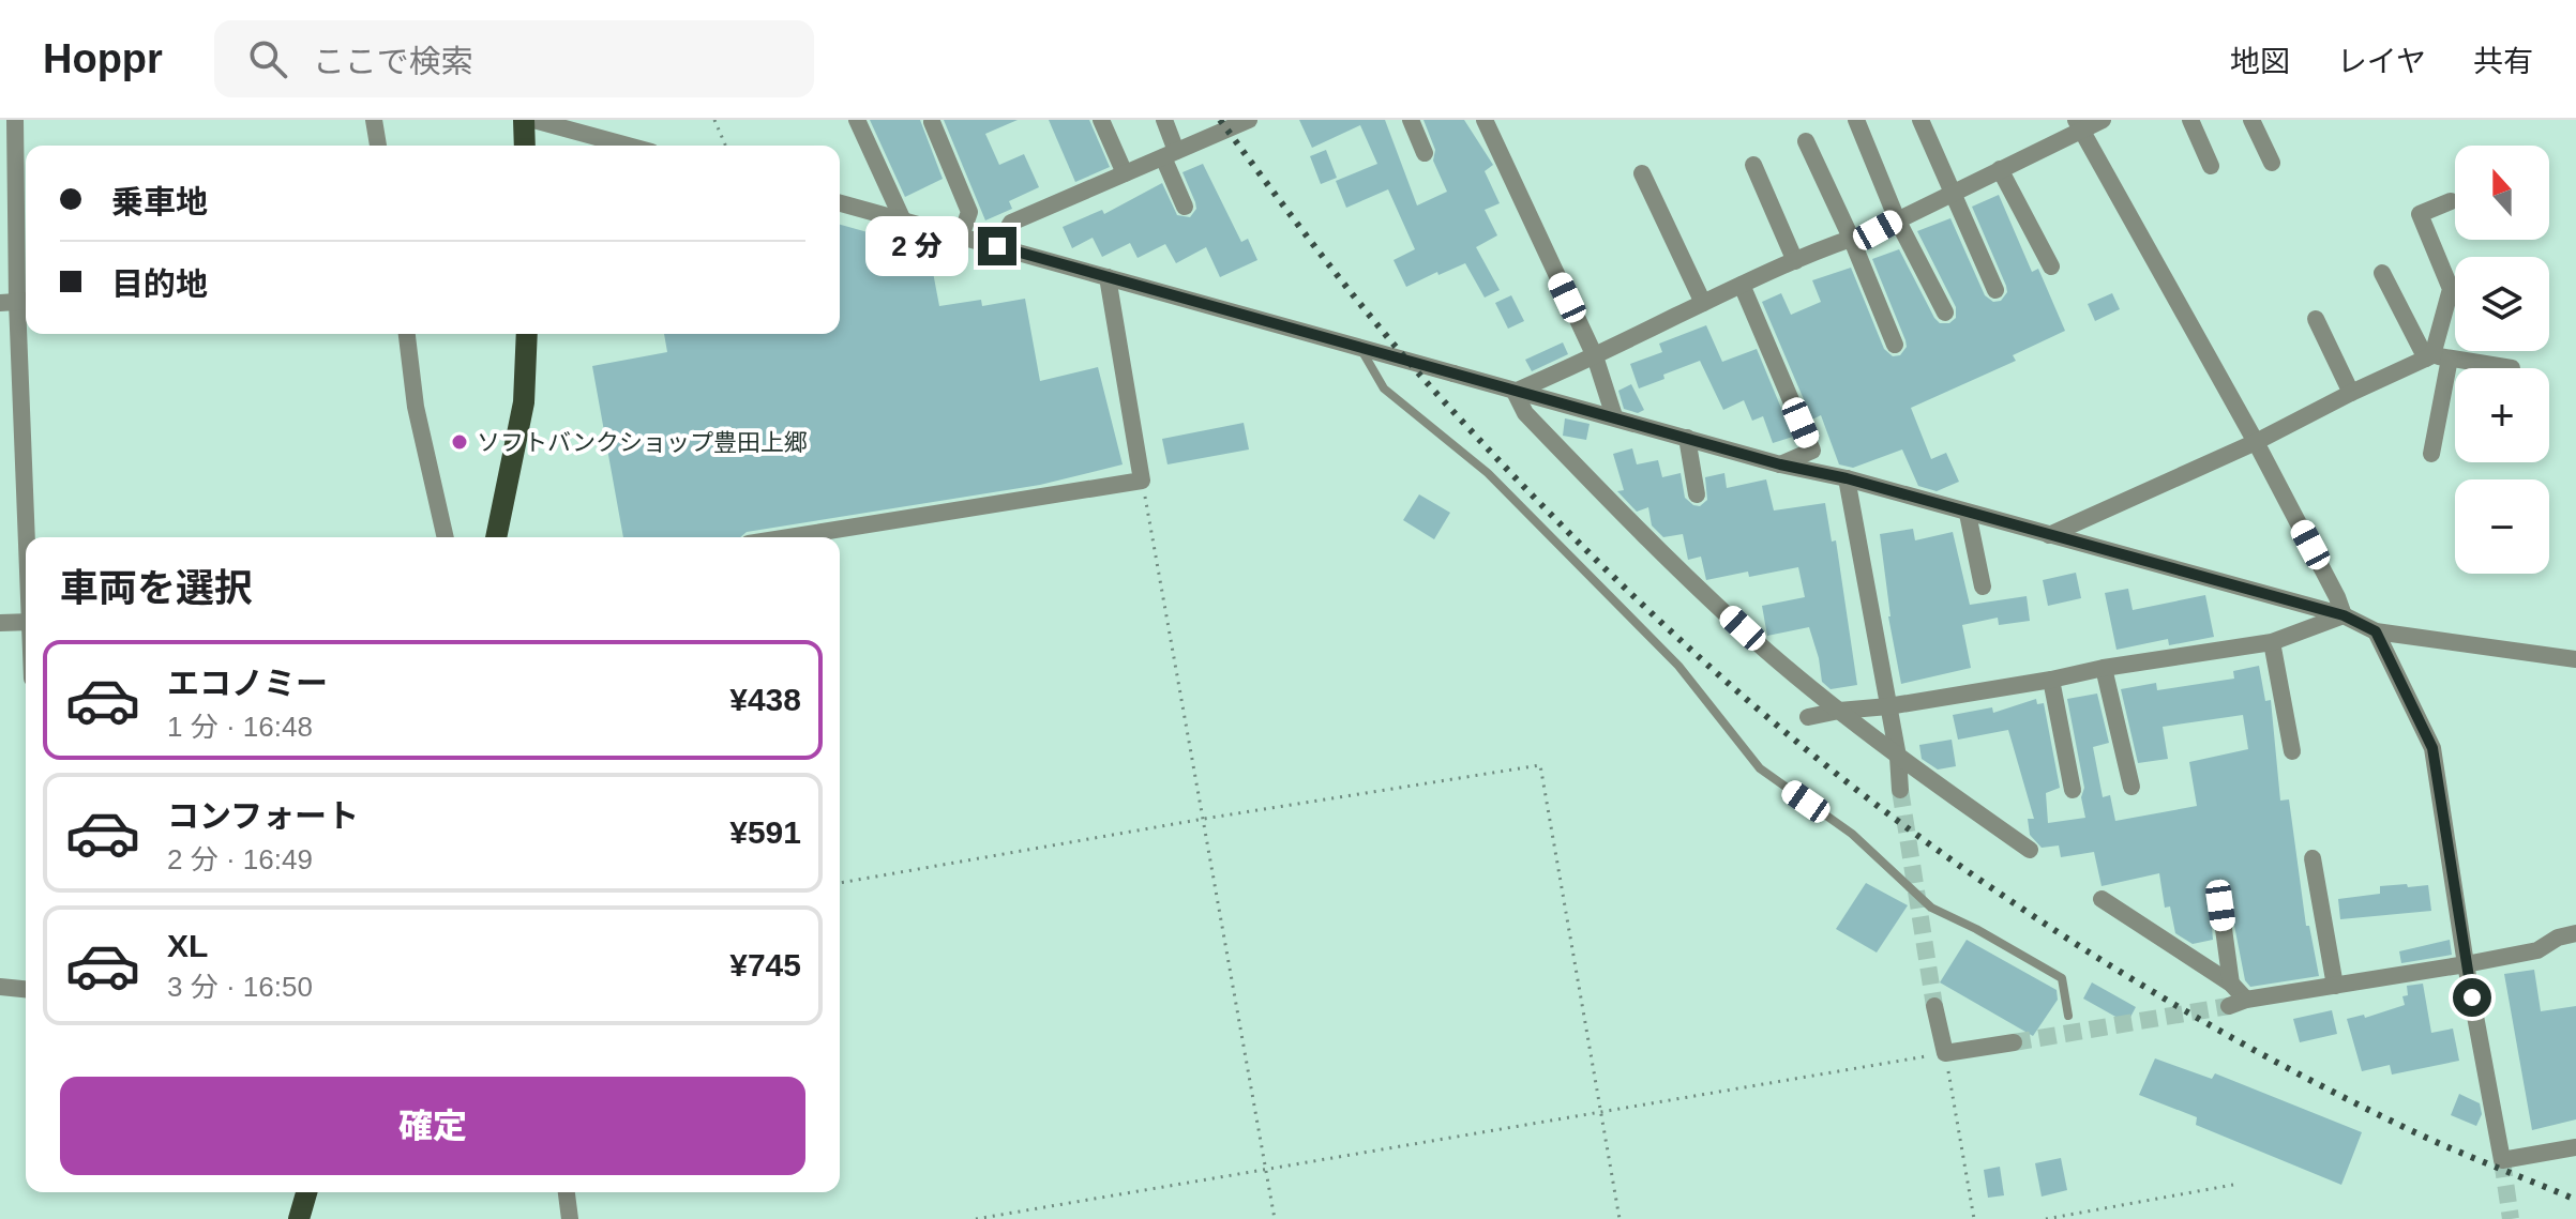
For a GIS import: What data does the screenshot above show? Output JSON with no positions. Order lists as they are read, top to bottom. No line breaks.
{"places":["ソフトバンクショップ豊田上郷"],"north":"top","page":{"header":"Hoppr","search":"ここで検索","nav":["地図","レイヤ","共有"],"map_buttons":["+","−"],"banner":["乗車地","目的地"],"bubble":"2 分","heading":"車両を選択","list":[{"name":"エコノミー","note":"1 分 · 16:48","value":"¥438"},{"name":"コンフォート","note":"2 分 · 16:49","value":"¥591"},{"name":"XL","note":"3 分 · 16:50","value":"¥745"}],"buttons":"確定"}}
